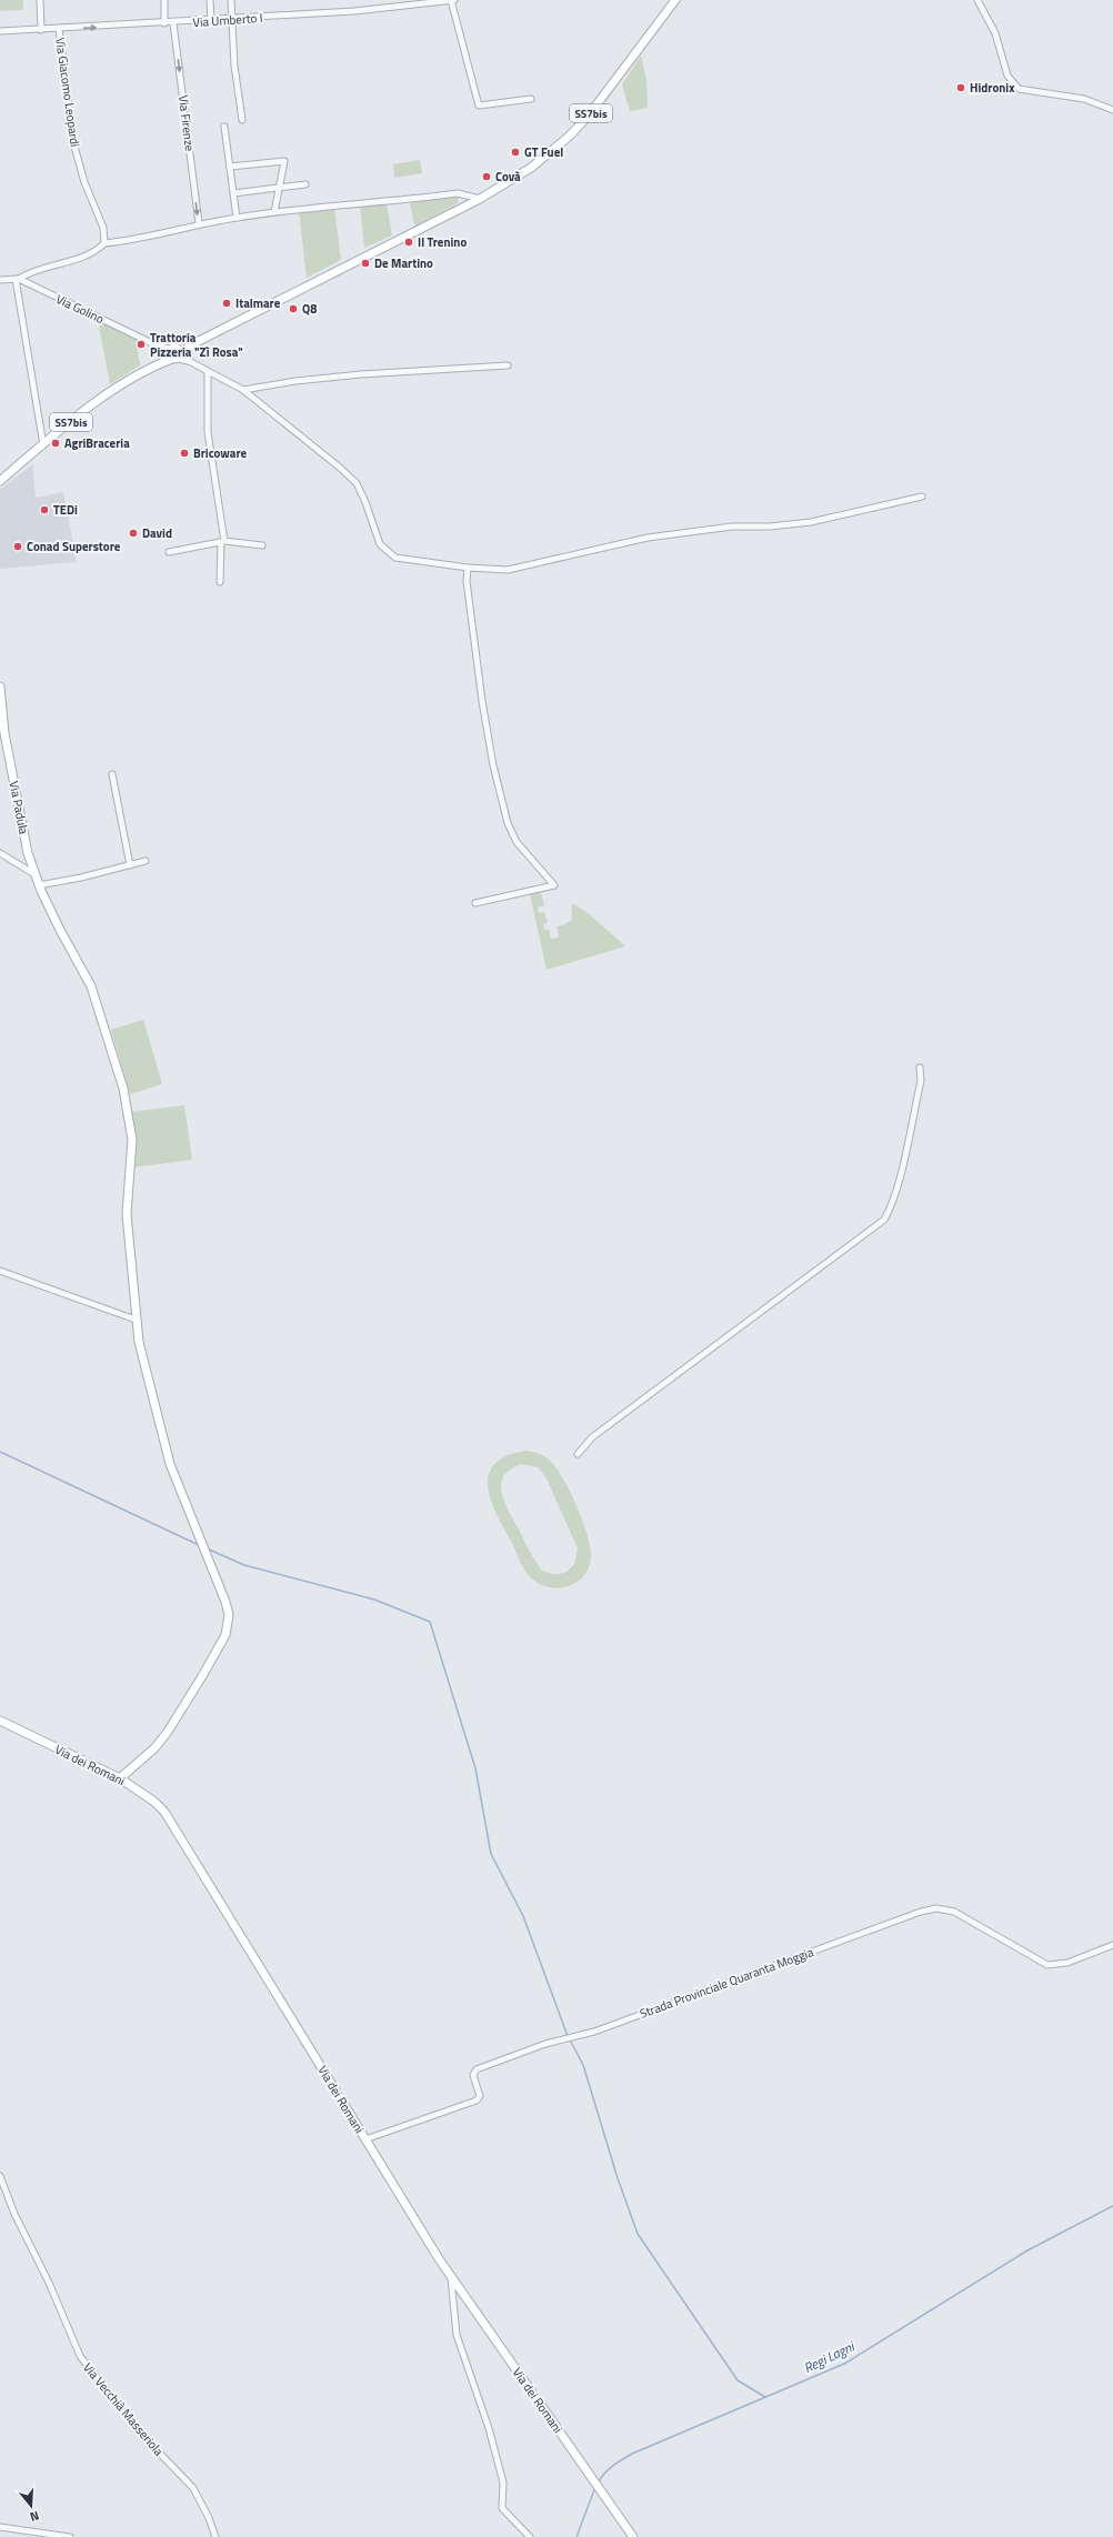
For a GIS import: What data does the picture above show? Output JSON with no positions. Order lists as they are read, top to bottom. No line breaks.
{"streets":{"main road":["SS7bis","Via Padula","Via dei Romani"],"street":["Via Umberto I","Via Giacomo Leopardi","Via Firenze","Via Golino","Strada Provinciale Quaranta Moggia","Via Vecchià Masseriola"]},"crossings":[["Via Umberto I","Via Giacomo Leopardi"],["Via Umberto I","Via Firenze"],["SS7bis","Via Golino"],["Via Padula","Via dei Romani"],["Via dei Romani","Strada Provinciale Quaranta Moggia"]],"water":["Regi Lagni"],"places":["Hidronix","GT Fuel","Covà","Il Trenino","De Martino","Italmare","Q8","Trattoria Pizzeria \"Zì Rosa\"","AgriBraceria","Bricoware","TEDi","David","Conad Superstore"],"north":"bottom"}
